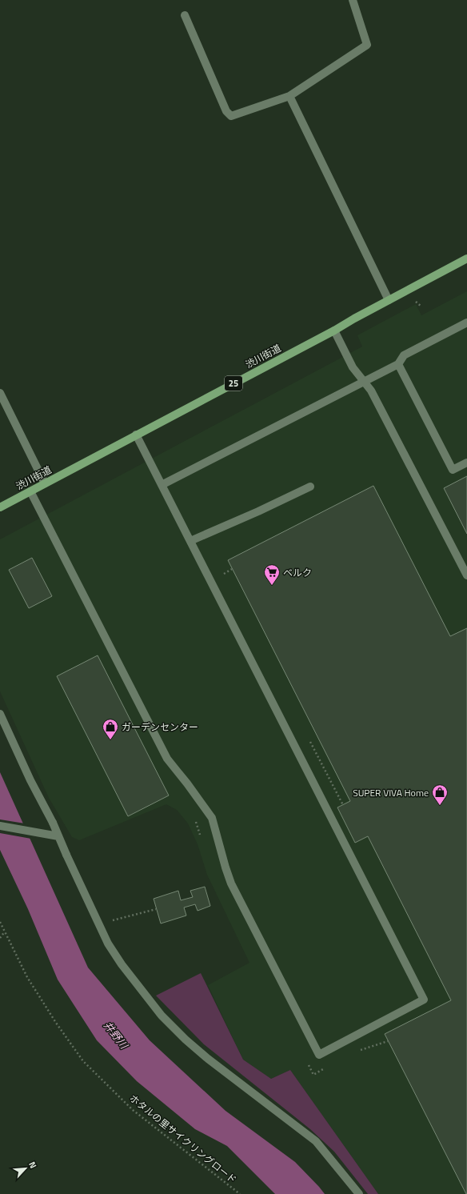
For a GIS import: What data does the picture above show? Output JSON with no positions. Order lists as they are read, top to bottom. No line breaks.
{"streets":{"main road":["渋川街道","25"],"path":["ホタルの里サイクリングロード"]},"water":["井野川"],"places":{"supermarket":["ベルク"],"shop":["ガーデンセンター","SUPER VIVA Home"]},"north":"top right"}
